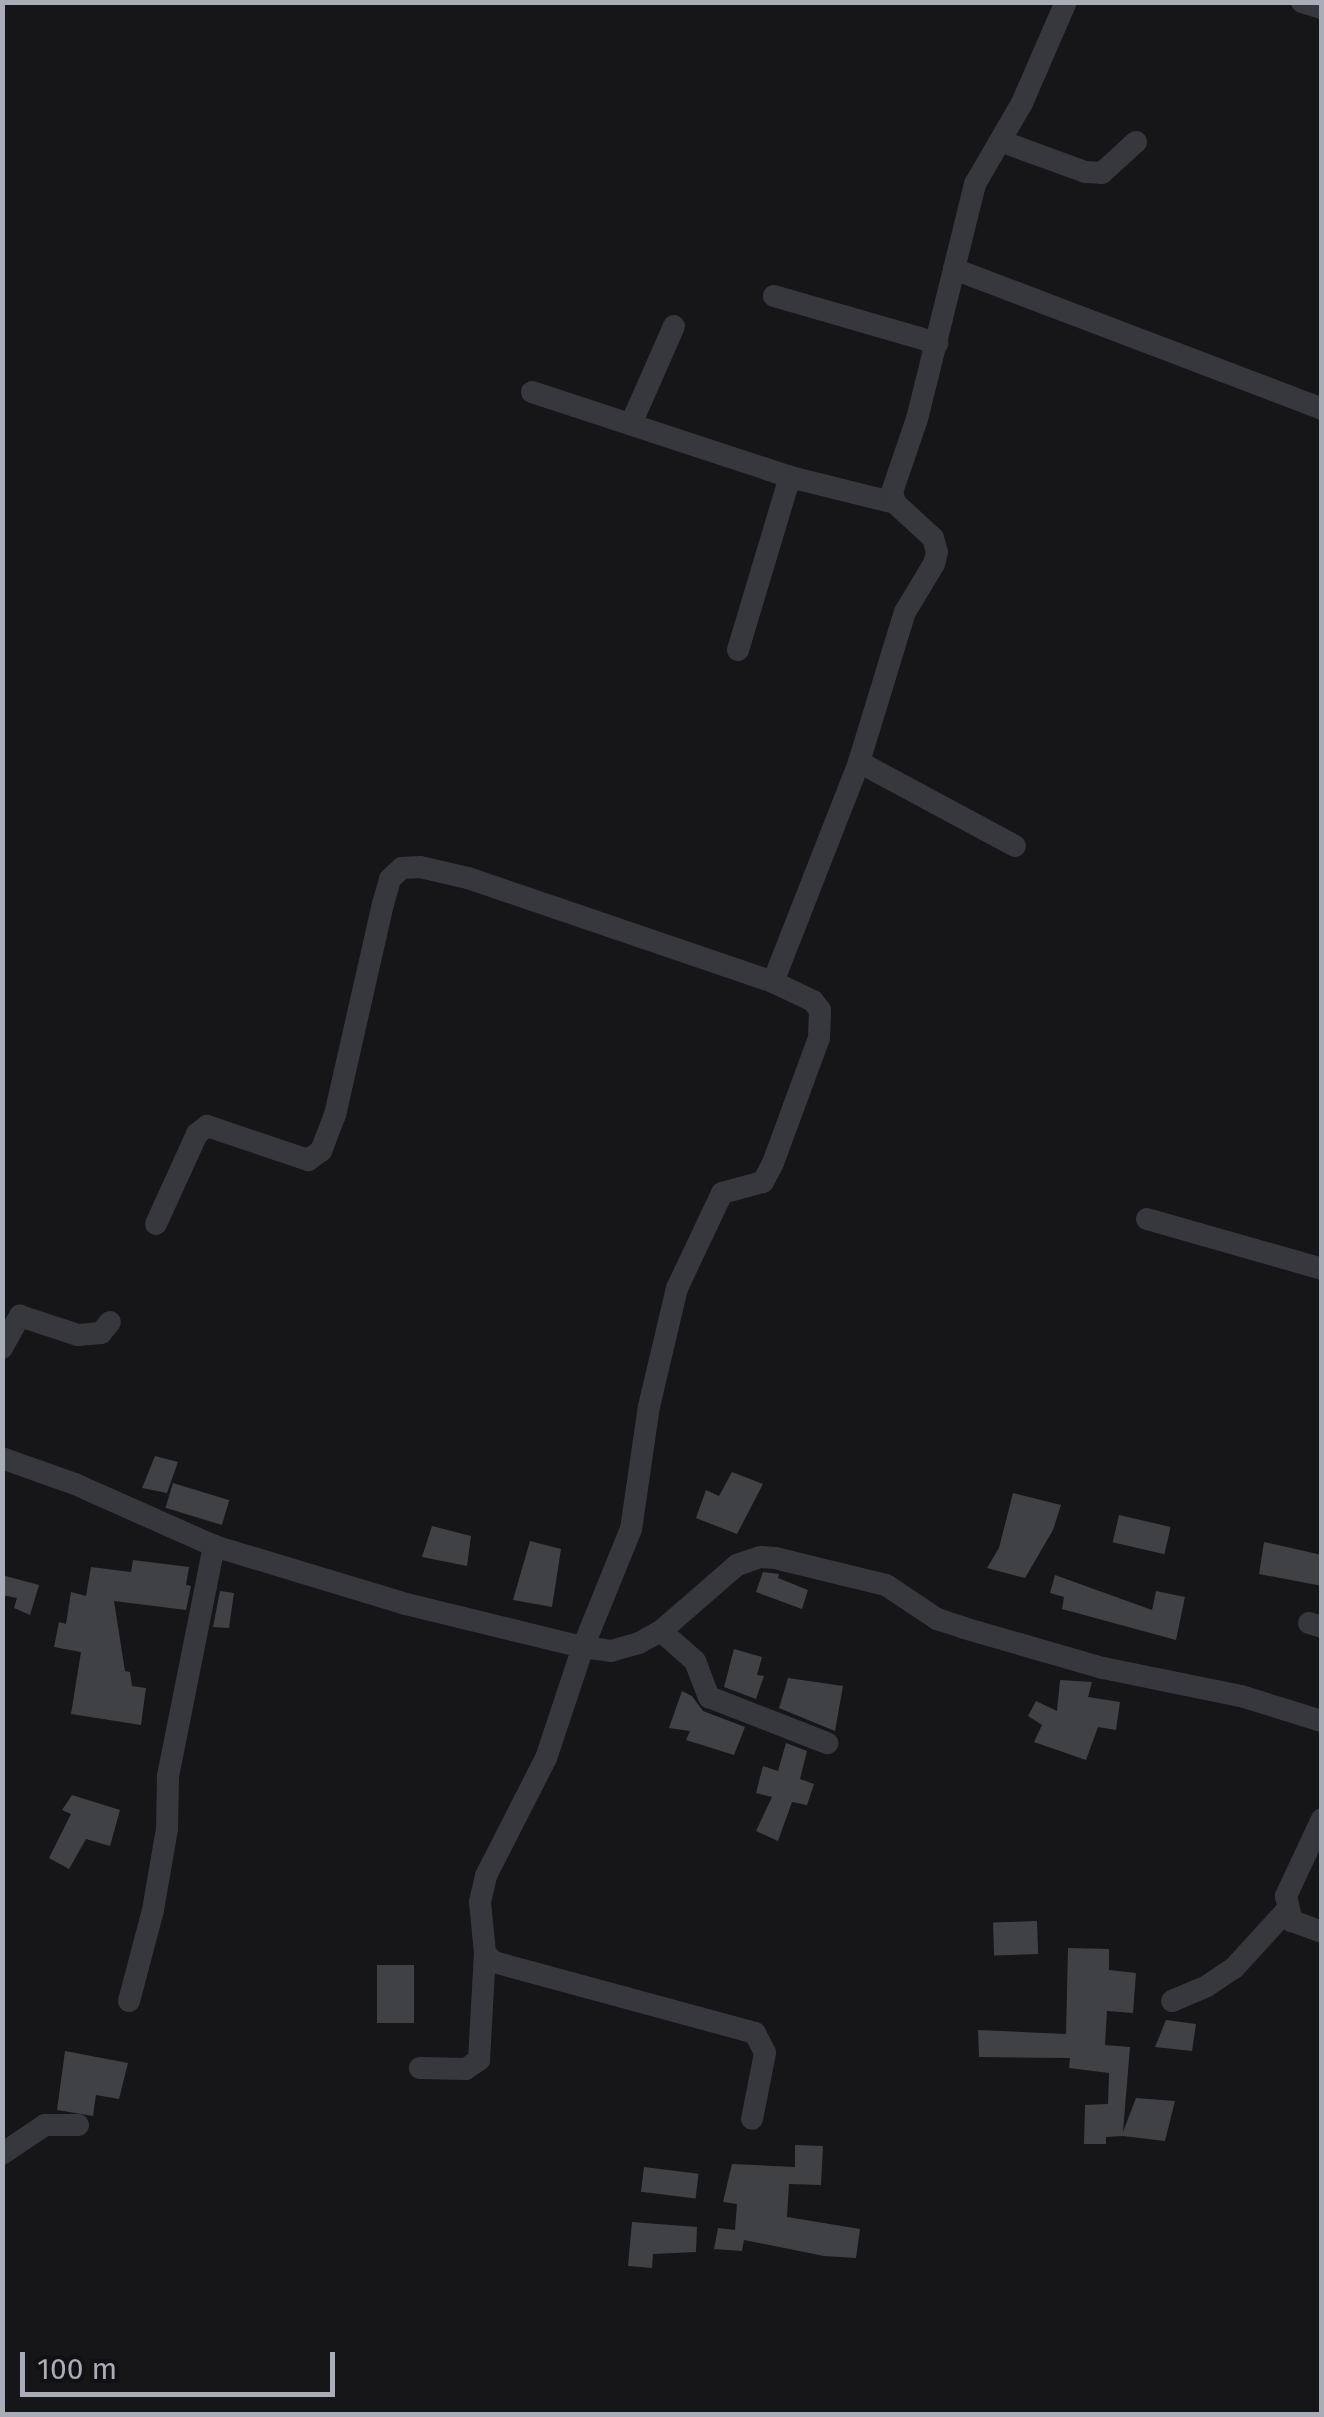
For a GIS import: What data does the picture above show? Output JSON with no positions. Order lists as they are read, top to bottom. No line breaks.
{"scale_bar":"100 m"}
